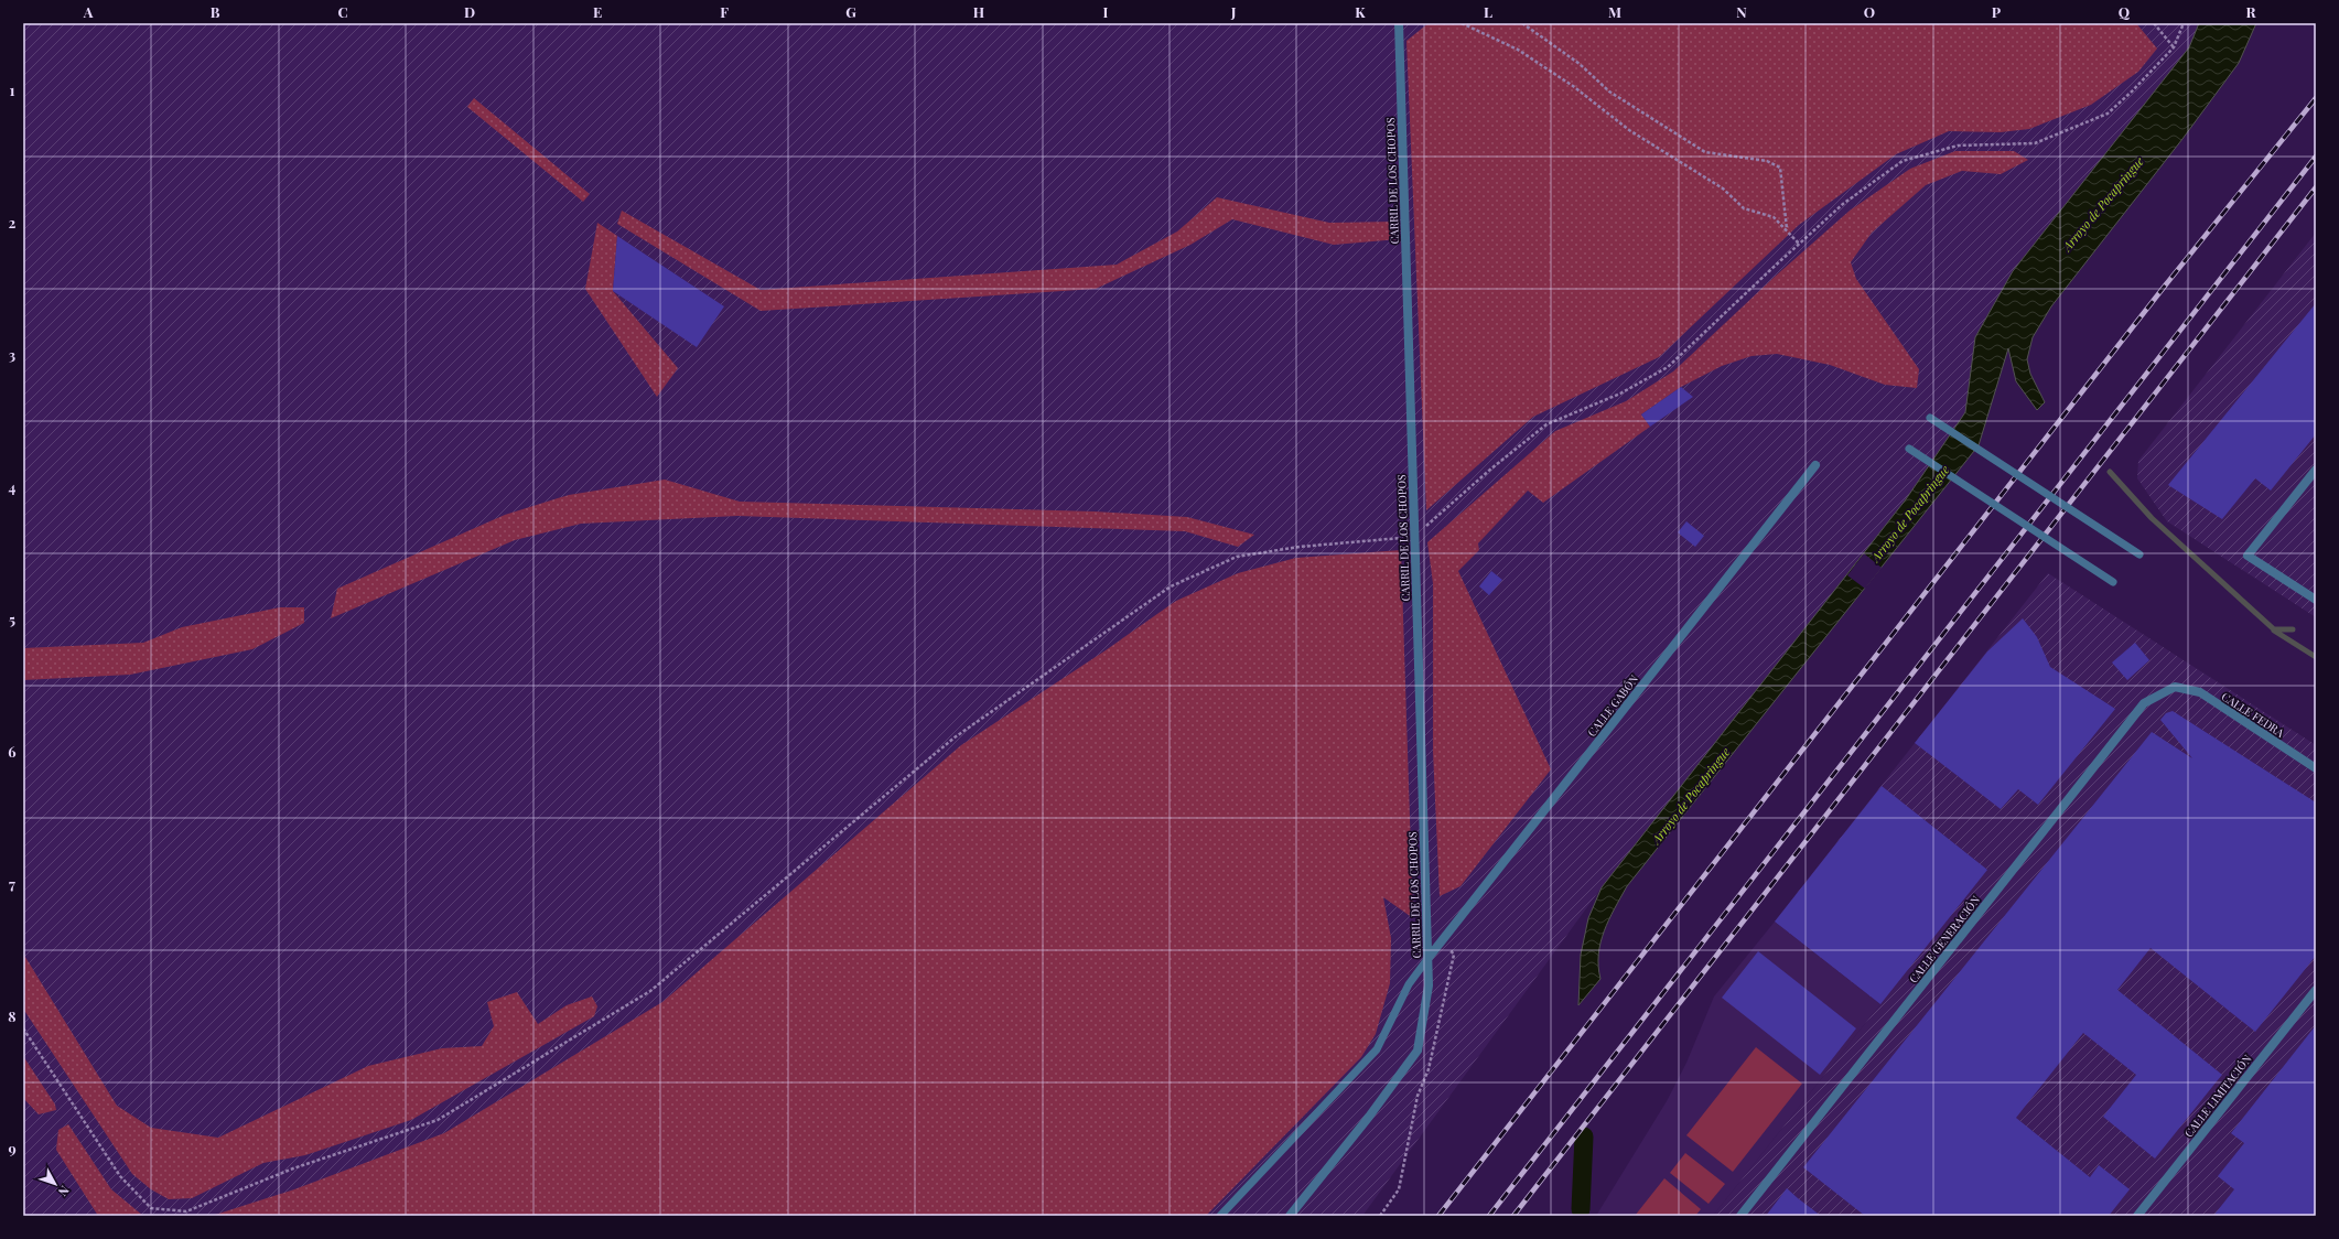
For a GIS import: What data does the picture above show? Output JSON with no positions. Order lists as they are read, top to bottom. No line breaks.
{"streets":{"street":["CARRIL DE LOS CHOPOS","CALLE GABÓN","CALLE FEDRA","CALLE GENERACIÓN","CALLE LIMITACIÓN"]},"crossings":[["CARRIL DE LOS CHOPOS","CALLE GABÓN"],["CALLE FEDRA","CALLE GENERACIÓN"]],"water":["Arroyo de Pocapringue"],"north":"bottom right","grid":{"columns":["A","B","C","D","E","F","G","H","I","J","K","L","M","N","O","P","Q","R"],"rows":["1","2","3","4","5","6","7","8","9"]}}
